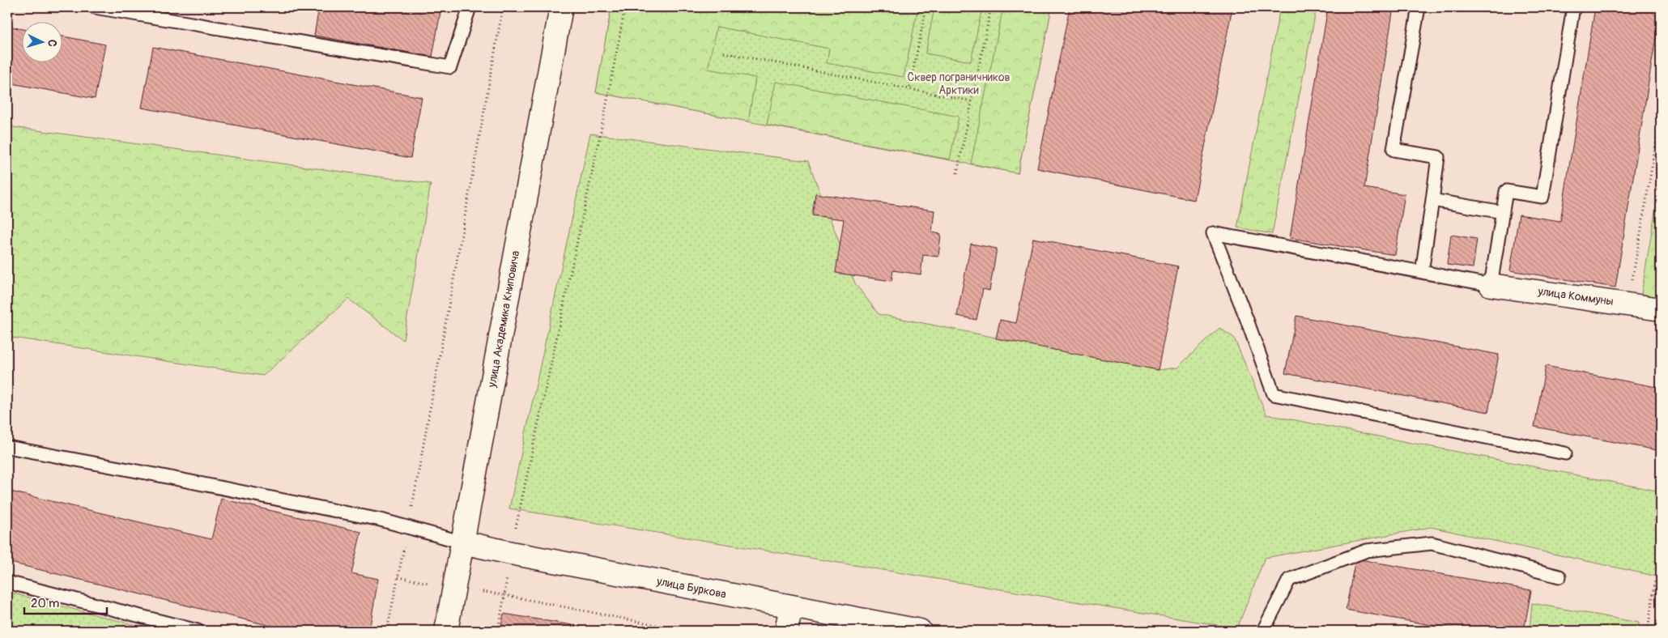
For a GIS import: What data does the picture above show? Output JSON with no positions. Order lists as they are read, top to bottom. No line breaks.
{"streets":{"street":["улица Коммуны","улица Академика Книповича","улица Буркова"]},"crossings":[["улица Академика Книповича","улица Буркова"]],"parks":["Сквер пограничников Арктики"],"scale_bar":"20 m","north":"right"}
